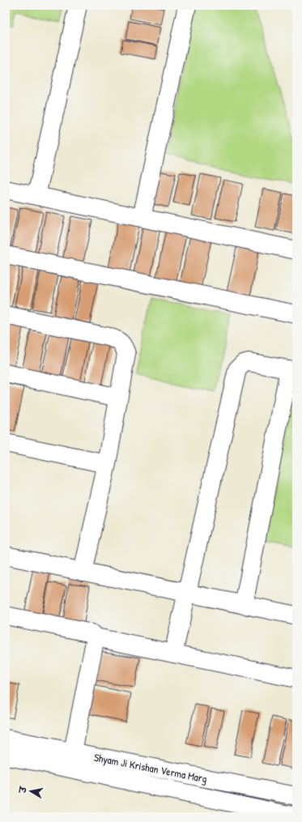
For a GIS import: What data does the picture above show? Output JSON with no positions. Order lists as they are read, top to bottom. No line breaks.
{"streets":{"street":["Shyam Ji Krishan Verma Marg"]},"north":"left"}
